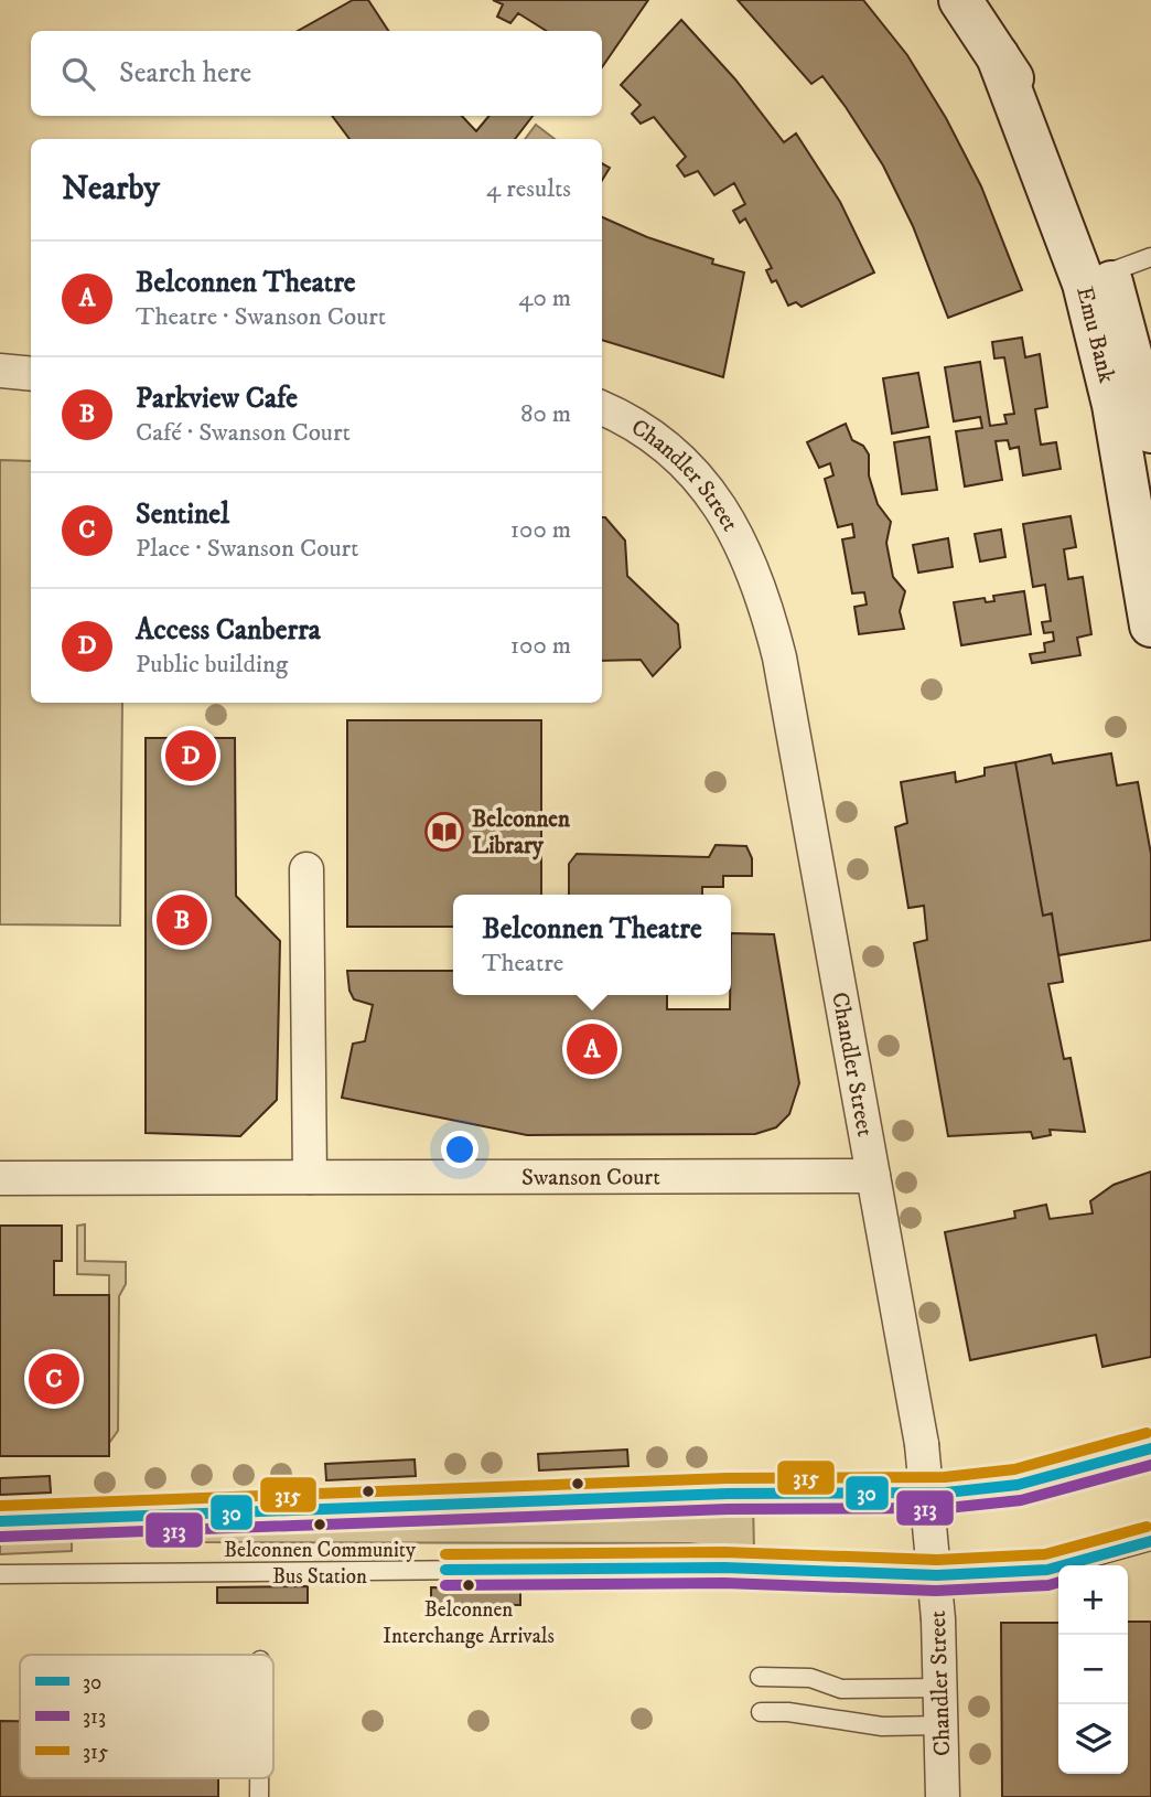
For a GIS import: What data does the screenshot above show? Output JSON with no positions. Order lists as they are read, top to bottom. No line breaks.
{"streets":{"street":["Emu Bank","Chandler Street","Swanson Court"]},"crossings":[["Chandler Street","Swanson Court"]],"places":{"library":["Belconnen Library"],"other":["Belconnen Community Bus Station","Belconnen Interchange Arrivals"]},"lines":["transit line 315","transit line 30","transit line 313"],"legend":["30","313","315"],"page":{"search":"Search here","heading":["Nearby","4 results"],"list":[{"mark":"A","name":"Belconnen Theatre","note":"Theatre · Swanson Court","value":"40 m"},{"mark":"B","name":"Parkview Cafe","note":"Café · Swanson Court","value":"80 m"},{"mark":"C","name":"Sentinel","note":"Place · Swanson Court","value":"100 m"},{"mark":"D","name":"Access Canberra","note":"Public building","value":"100 m"}],"pins":["D","B","A","C"],"popup":["Belconnen Theatre","Theatre"],"map_buttons":["+","−"]}}
